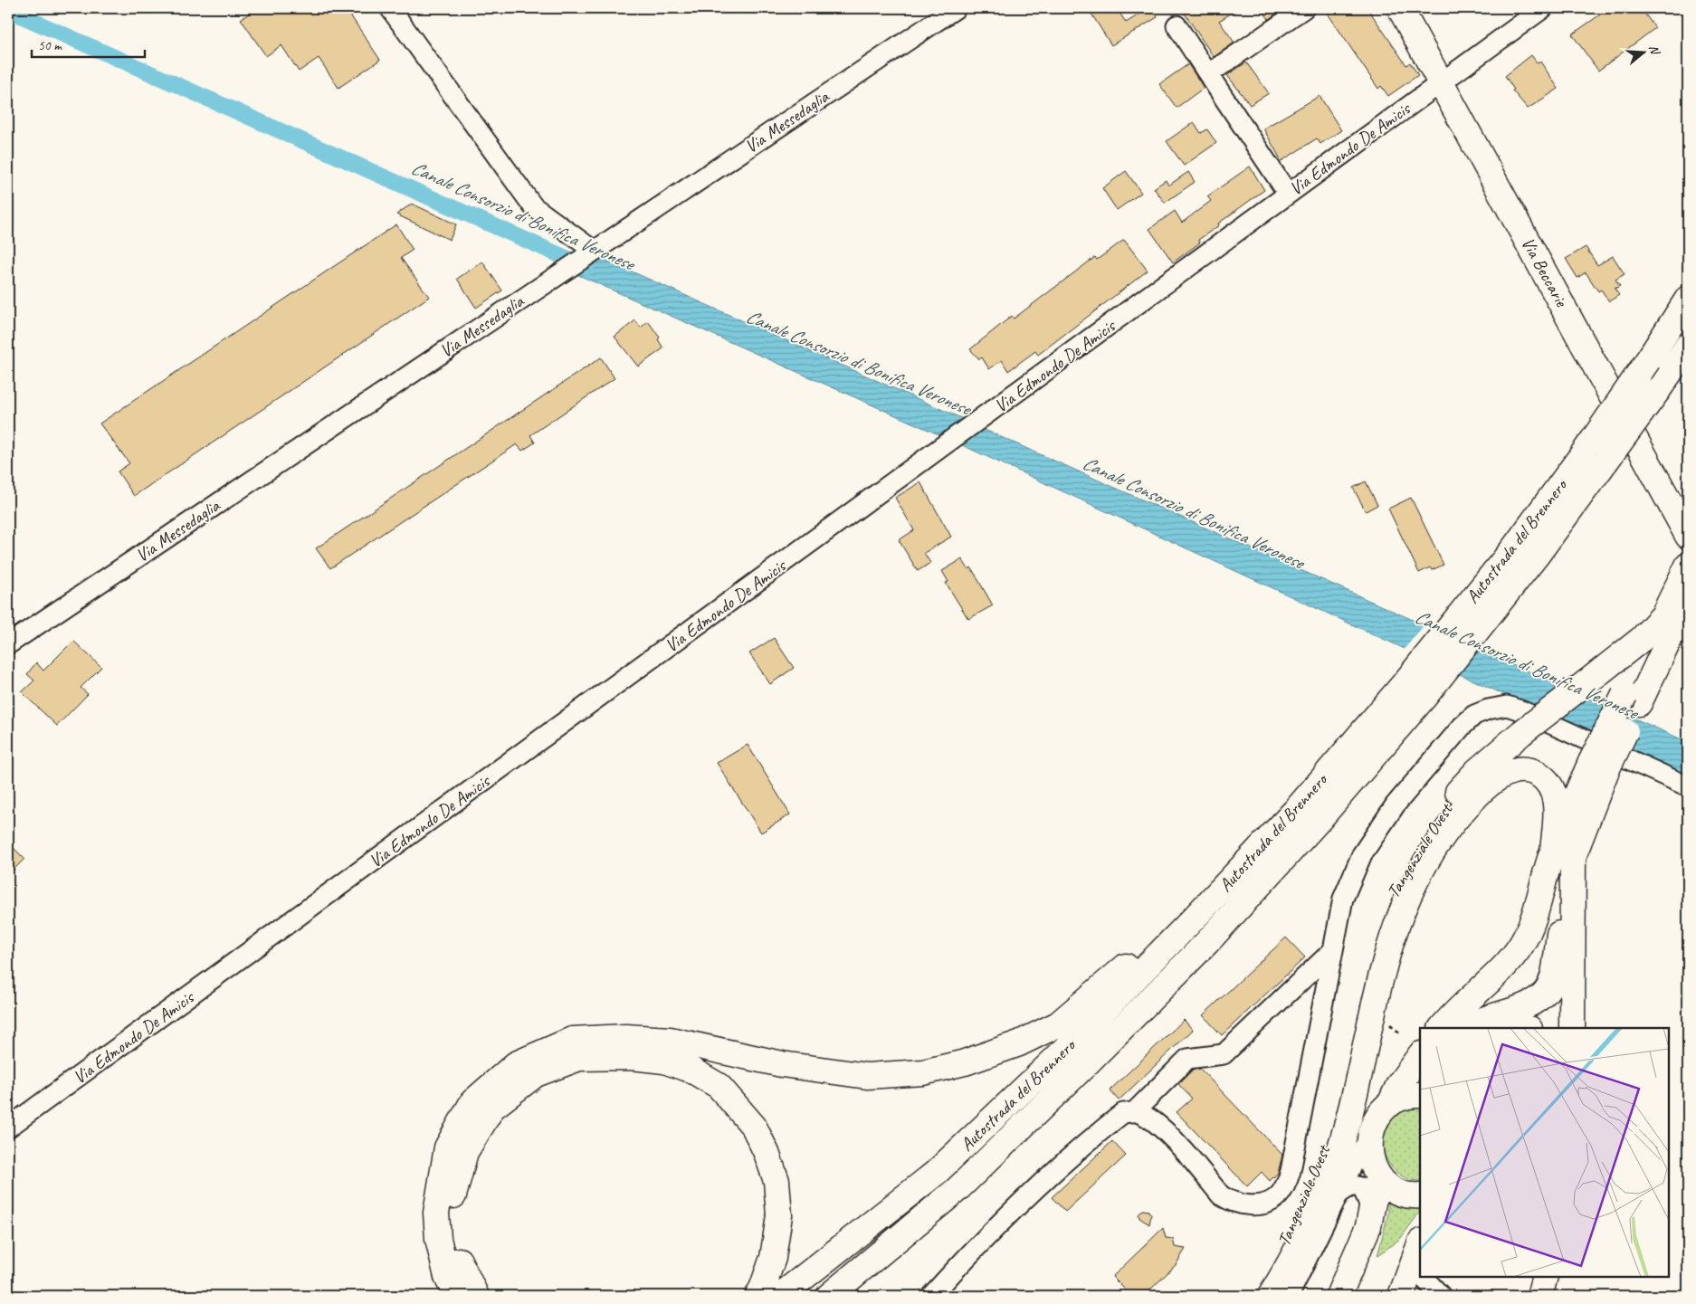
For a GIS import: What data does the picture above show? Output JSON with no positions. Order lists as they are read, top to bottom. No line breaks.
{"streets":{"main road":["Via Beccarie","Autostrada del Brennero","Tangenziale Ovest"],"street":["Via Messedaglia","Via Edmondo De Amicis"]},"crossings":[["Via Edmondo De Amicis","Via Beccarie"]],"water":["Canale Consorzio di Bonifica Veronese"],"scale_bar":"50 m","north":"right"}
